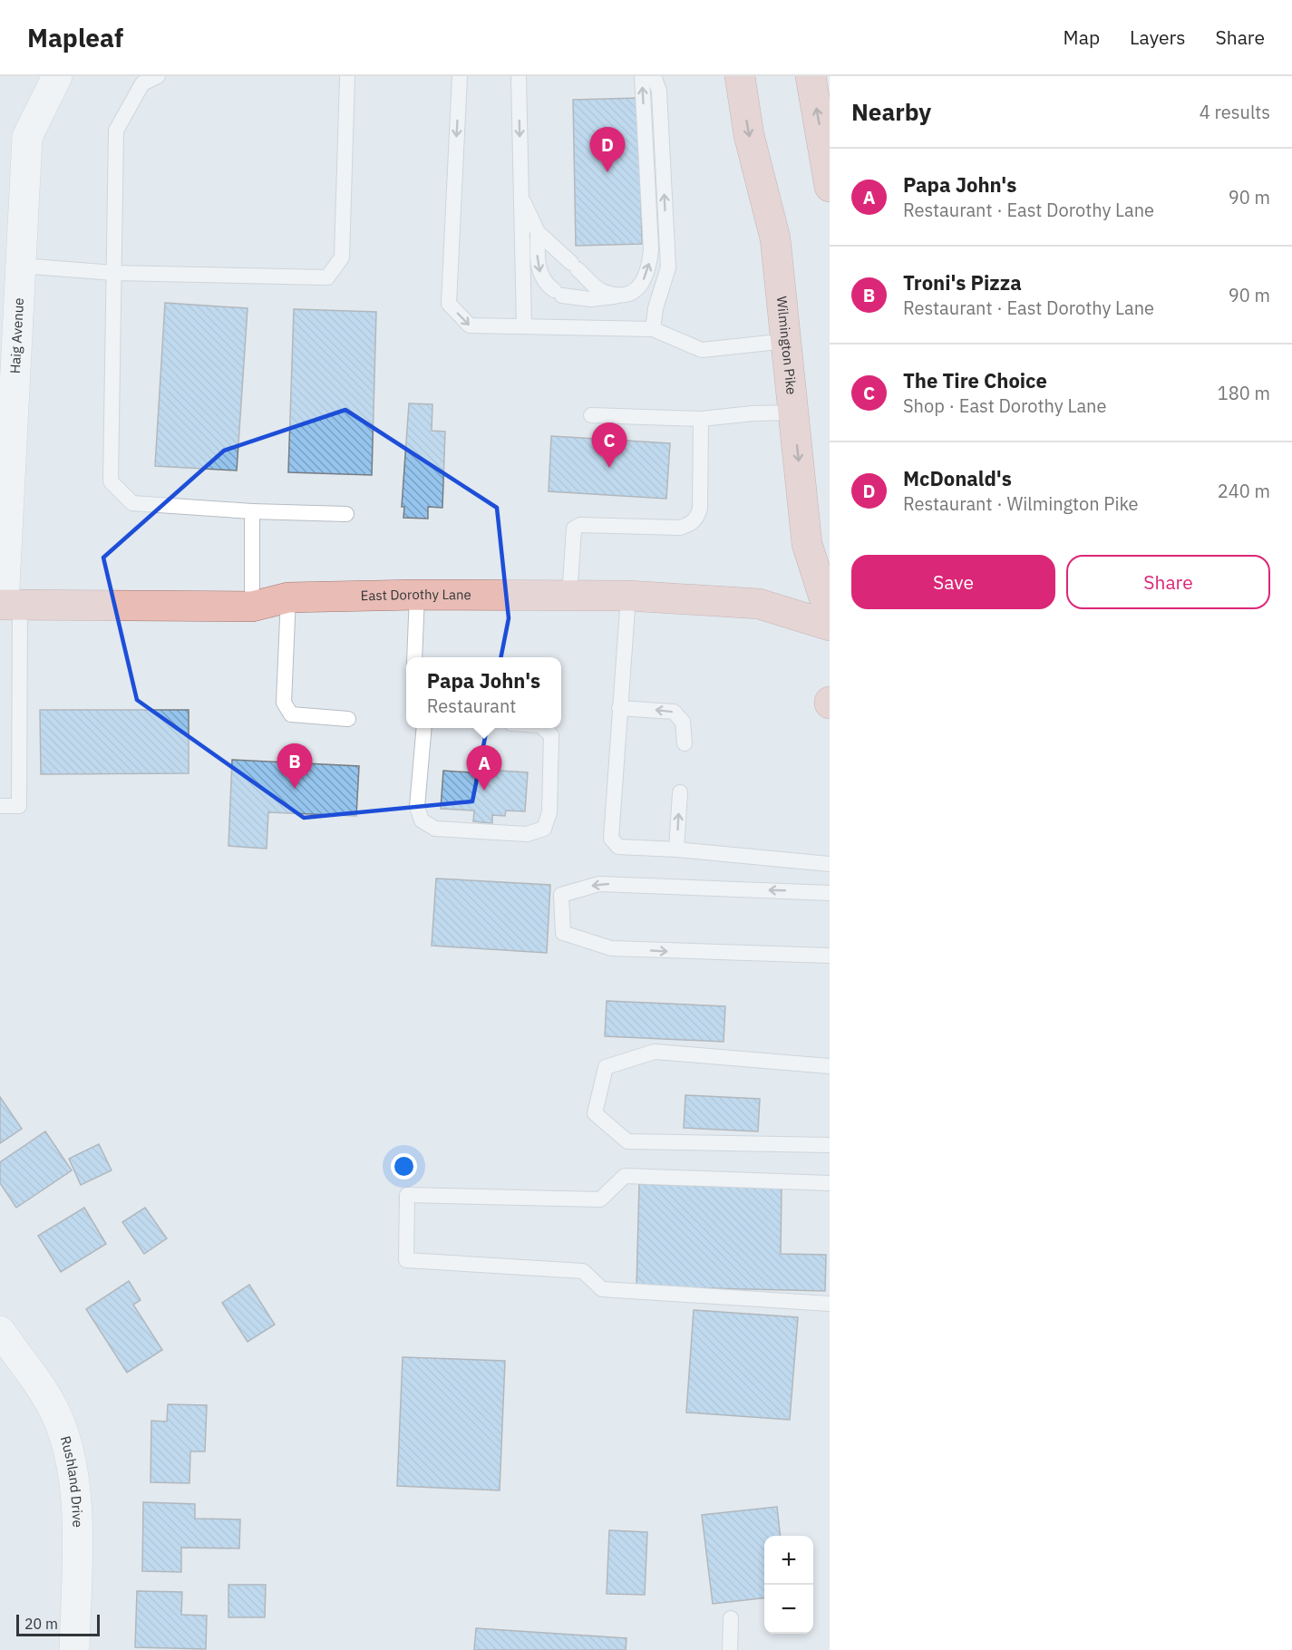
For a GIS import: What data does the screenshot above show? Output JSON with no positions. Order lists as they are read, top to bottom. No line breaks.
{"streets":{"main road":["Wilmington Pike","East Dorothy Lane"],"street":["Haig Avenue","Rushland Drive"]},"crossings":[["Haig Avenue","East Dorothy Lane"]],"one_way":["Wilmington Pike"],"scale_bar":"20 m","page":{"header":"Mapleaf","nav":["Map","Layers","Share"],"heading":["Nearby","4 results"],"pins":["D","C","B","A"],"list":[{"mark":"A","name":"Papa John's","note":"Restaurant · East Dorothy Lane","value":"90 m"},{"mark":"B","name":"Troni's Pizza","note":"Restaurant · East Dorothy Lane","value":"90 m"},{"mark":"C","name":"The Tire Choice","note":"Shop · East Dorothy Lane","value":"180 m"},{"mark":"D","name":"McDonald's","note":"Restaurant · Wilmington Pike","value":"240 m"}],"buttons":["Save","Share"],"popup":["Papa John's","Restaurant"],"map_buttons":["+","−"],"scale":"20 m"}}
